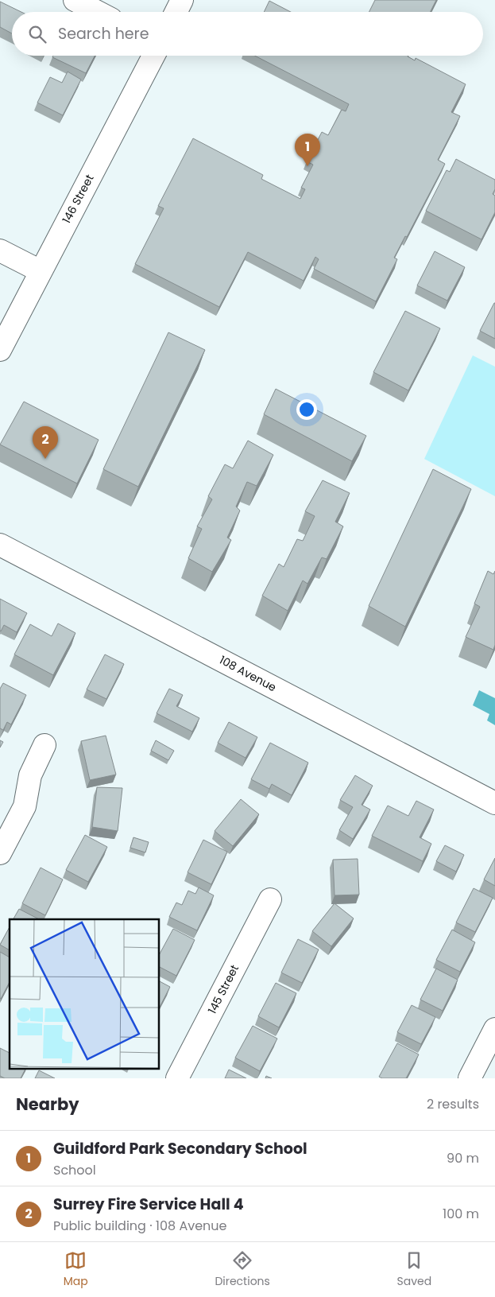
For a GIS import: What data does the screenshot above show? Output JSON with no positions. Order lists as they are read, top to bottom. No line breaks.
{"streets":{"street":["146 Street","108 Avenue","145 Street"]},"page":{"search":"Search here","pins":["1","2"],"heading":["Nearby","2 results"],"list":[{"mark":"1","name":"Guildford Park Secondary School","note":"School","value":"90 m"},{"mark":"2","name":"Surrey Fire Service Hall 4","note":"Public building · 108 Avenue","value":"100 m"}],"nav":["Map","Directions","Saved"]}}
